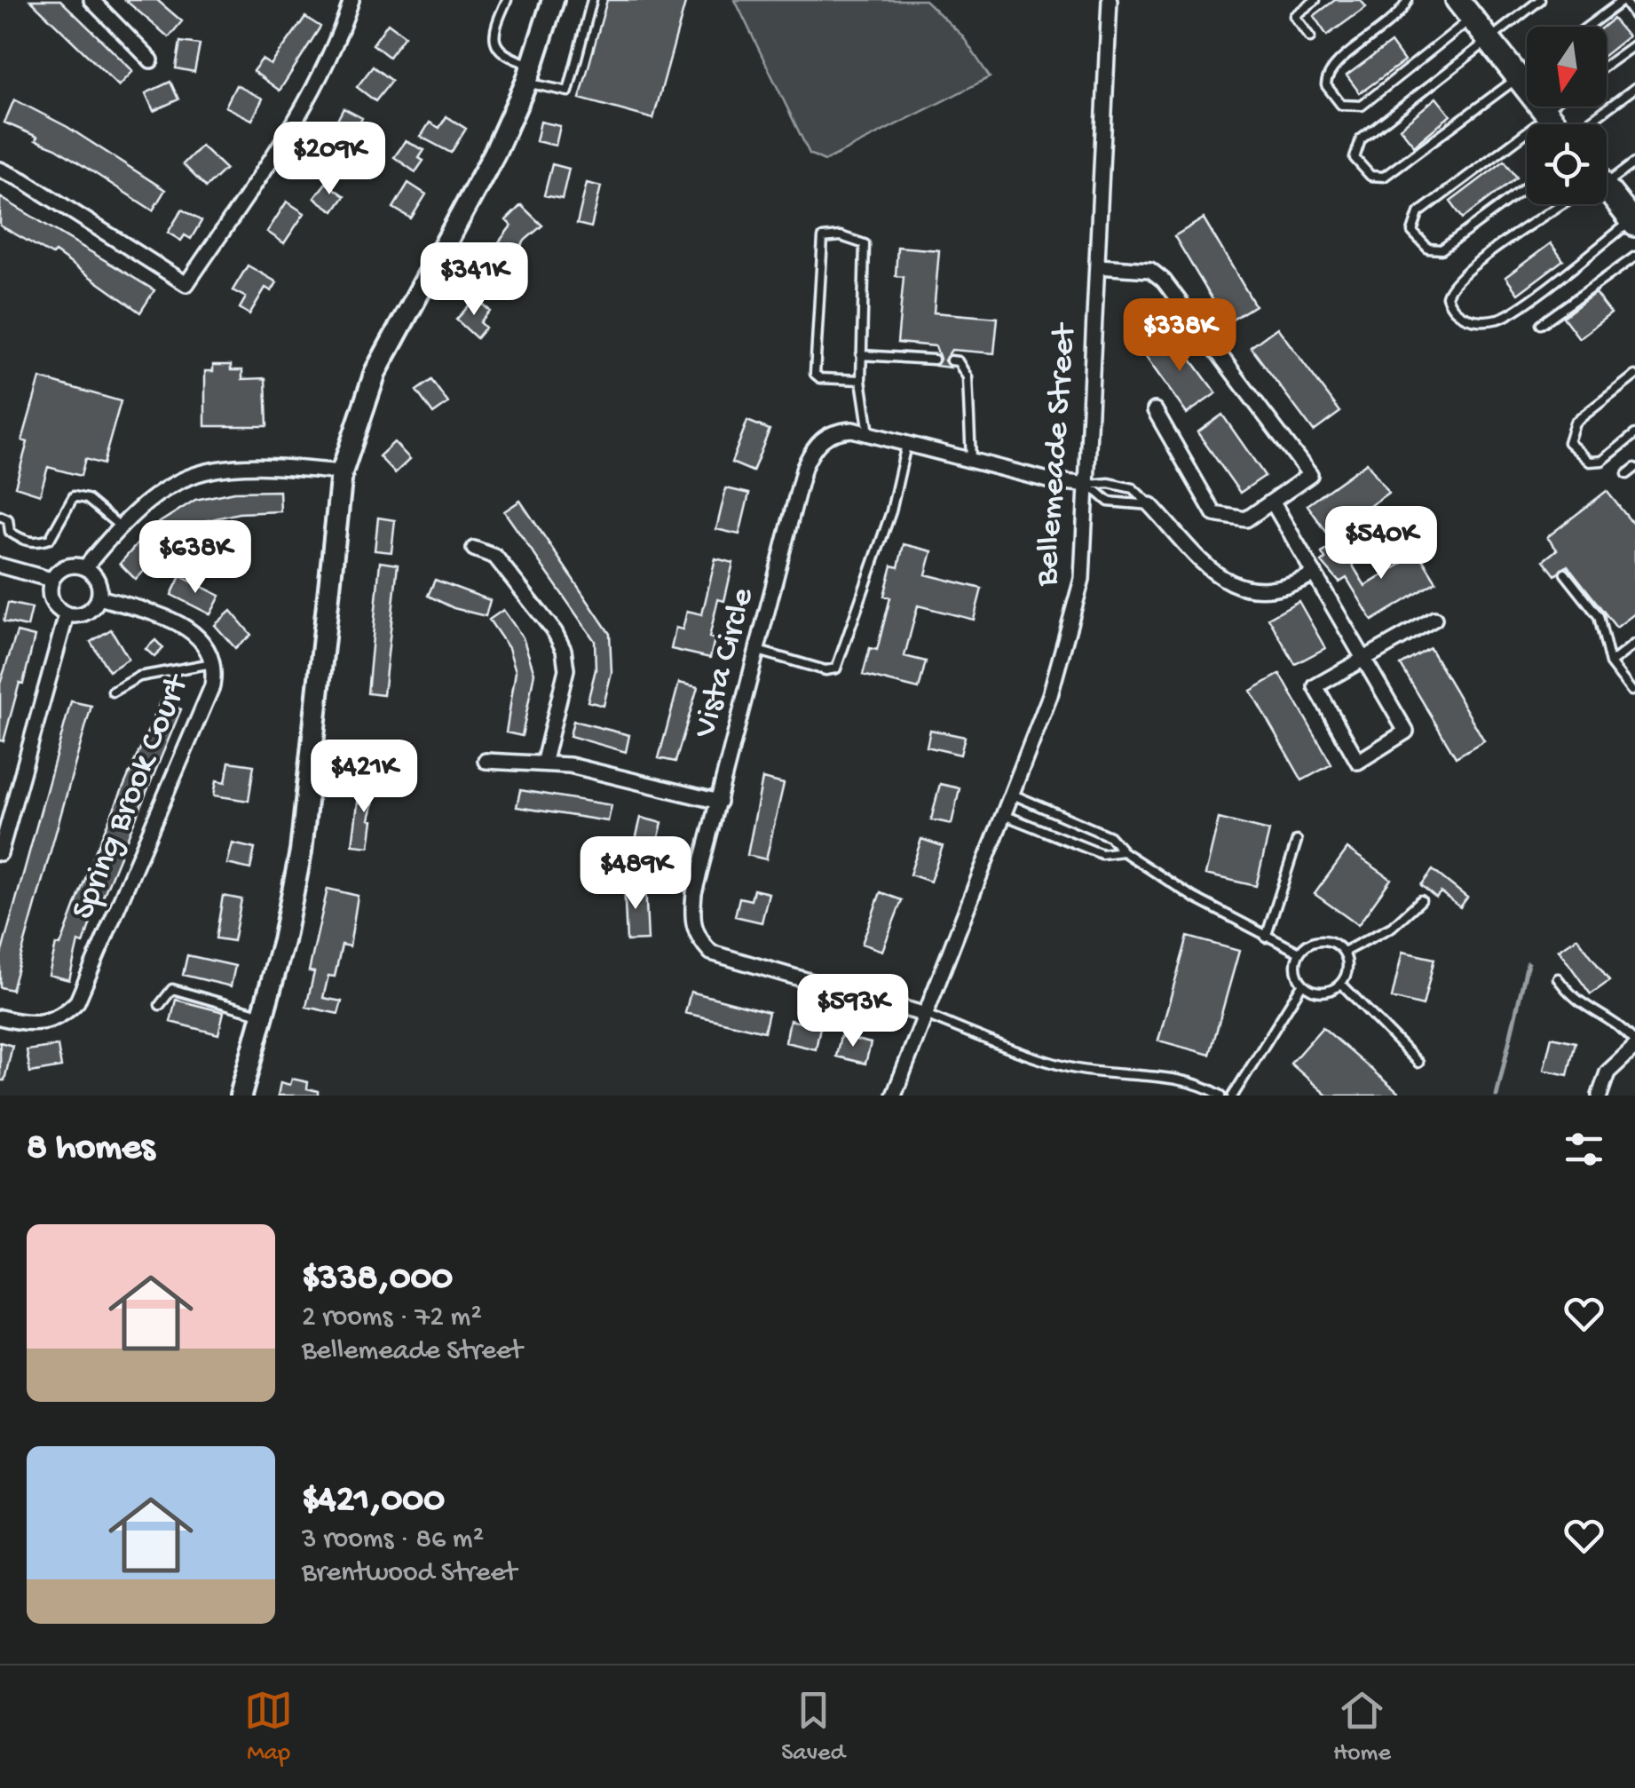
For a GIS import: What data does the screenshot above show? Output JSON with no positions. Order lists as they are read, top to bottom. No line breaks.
{"streets":{"street":["Bellemeade Street","Vista Circle","Spring Brook Court"]},"crossings":[["Bellemeade Street","Vista Circle"]],"north":"bottom","page":{"price":["$209K","$341K","$338K","$540K","$638K","$421K","$489K","$593K"],"heading":"8 homes","list":[{"name":"$338,000","note":"2 rooms · 72 m² · Bellemeade Street"},{"name":"$421,000","note":"3 rooms · 86 m² · Brentwood Street"}],"tabs":["Map","Saved","Home"]}}
